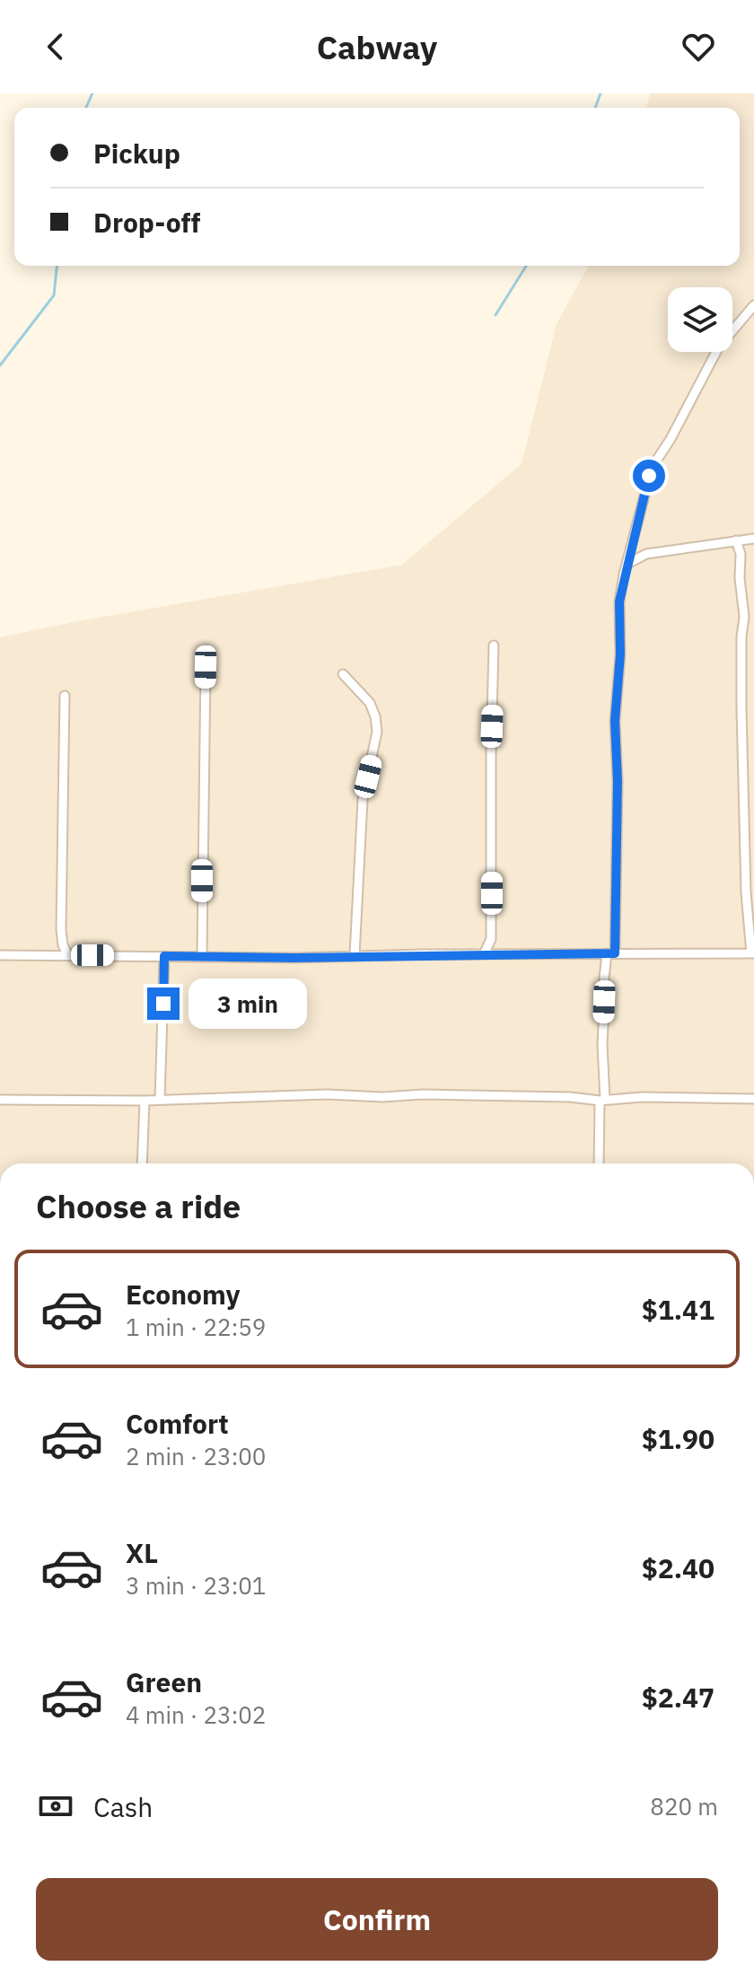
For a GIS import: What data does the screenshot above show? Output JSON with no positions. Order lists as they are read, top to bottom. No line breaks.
{"page":{"header":"Cabway","banner":["Pickup","Drop-off"],"bubble":"3 min","heading":"Choose a ride","list":[{"name":"Economy","note":"1 min · 22:59","value":"$1.41"},{"name":"Comfort","note":"2 min · 23:00","value":"$1.90"},{"name":"XL","note":"3 min · 23:01","value":"$2.40"},{"name":"Green","note":"4 min · 23:02","value":"$2.47"}],"pay":["Cash","820 m"],"buttons":"Confirm"}}
